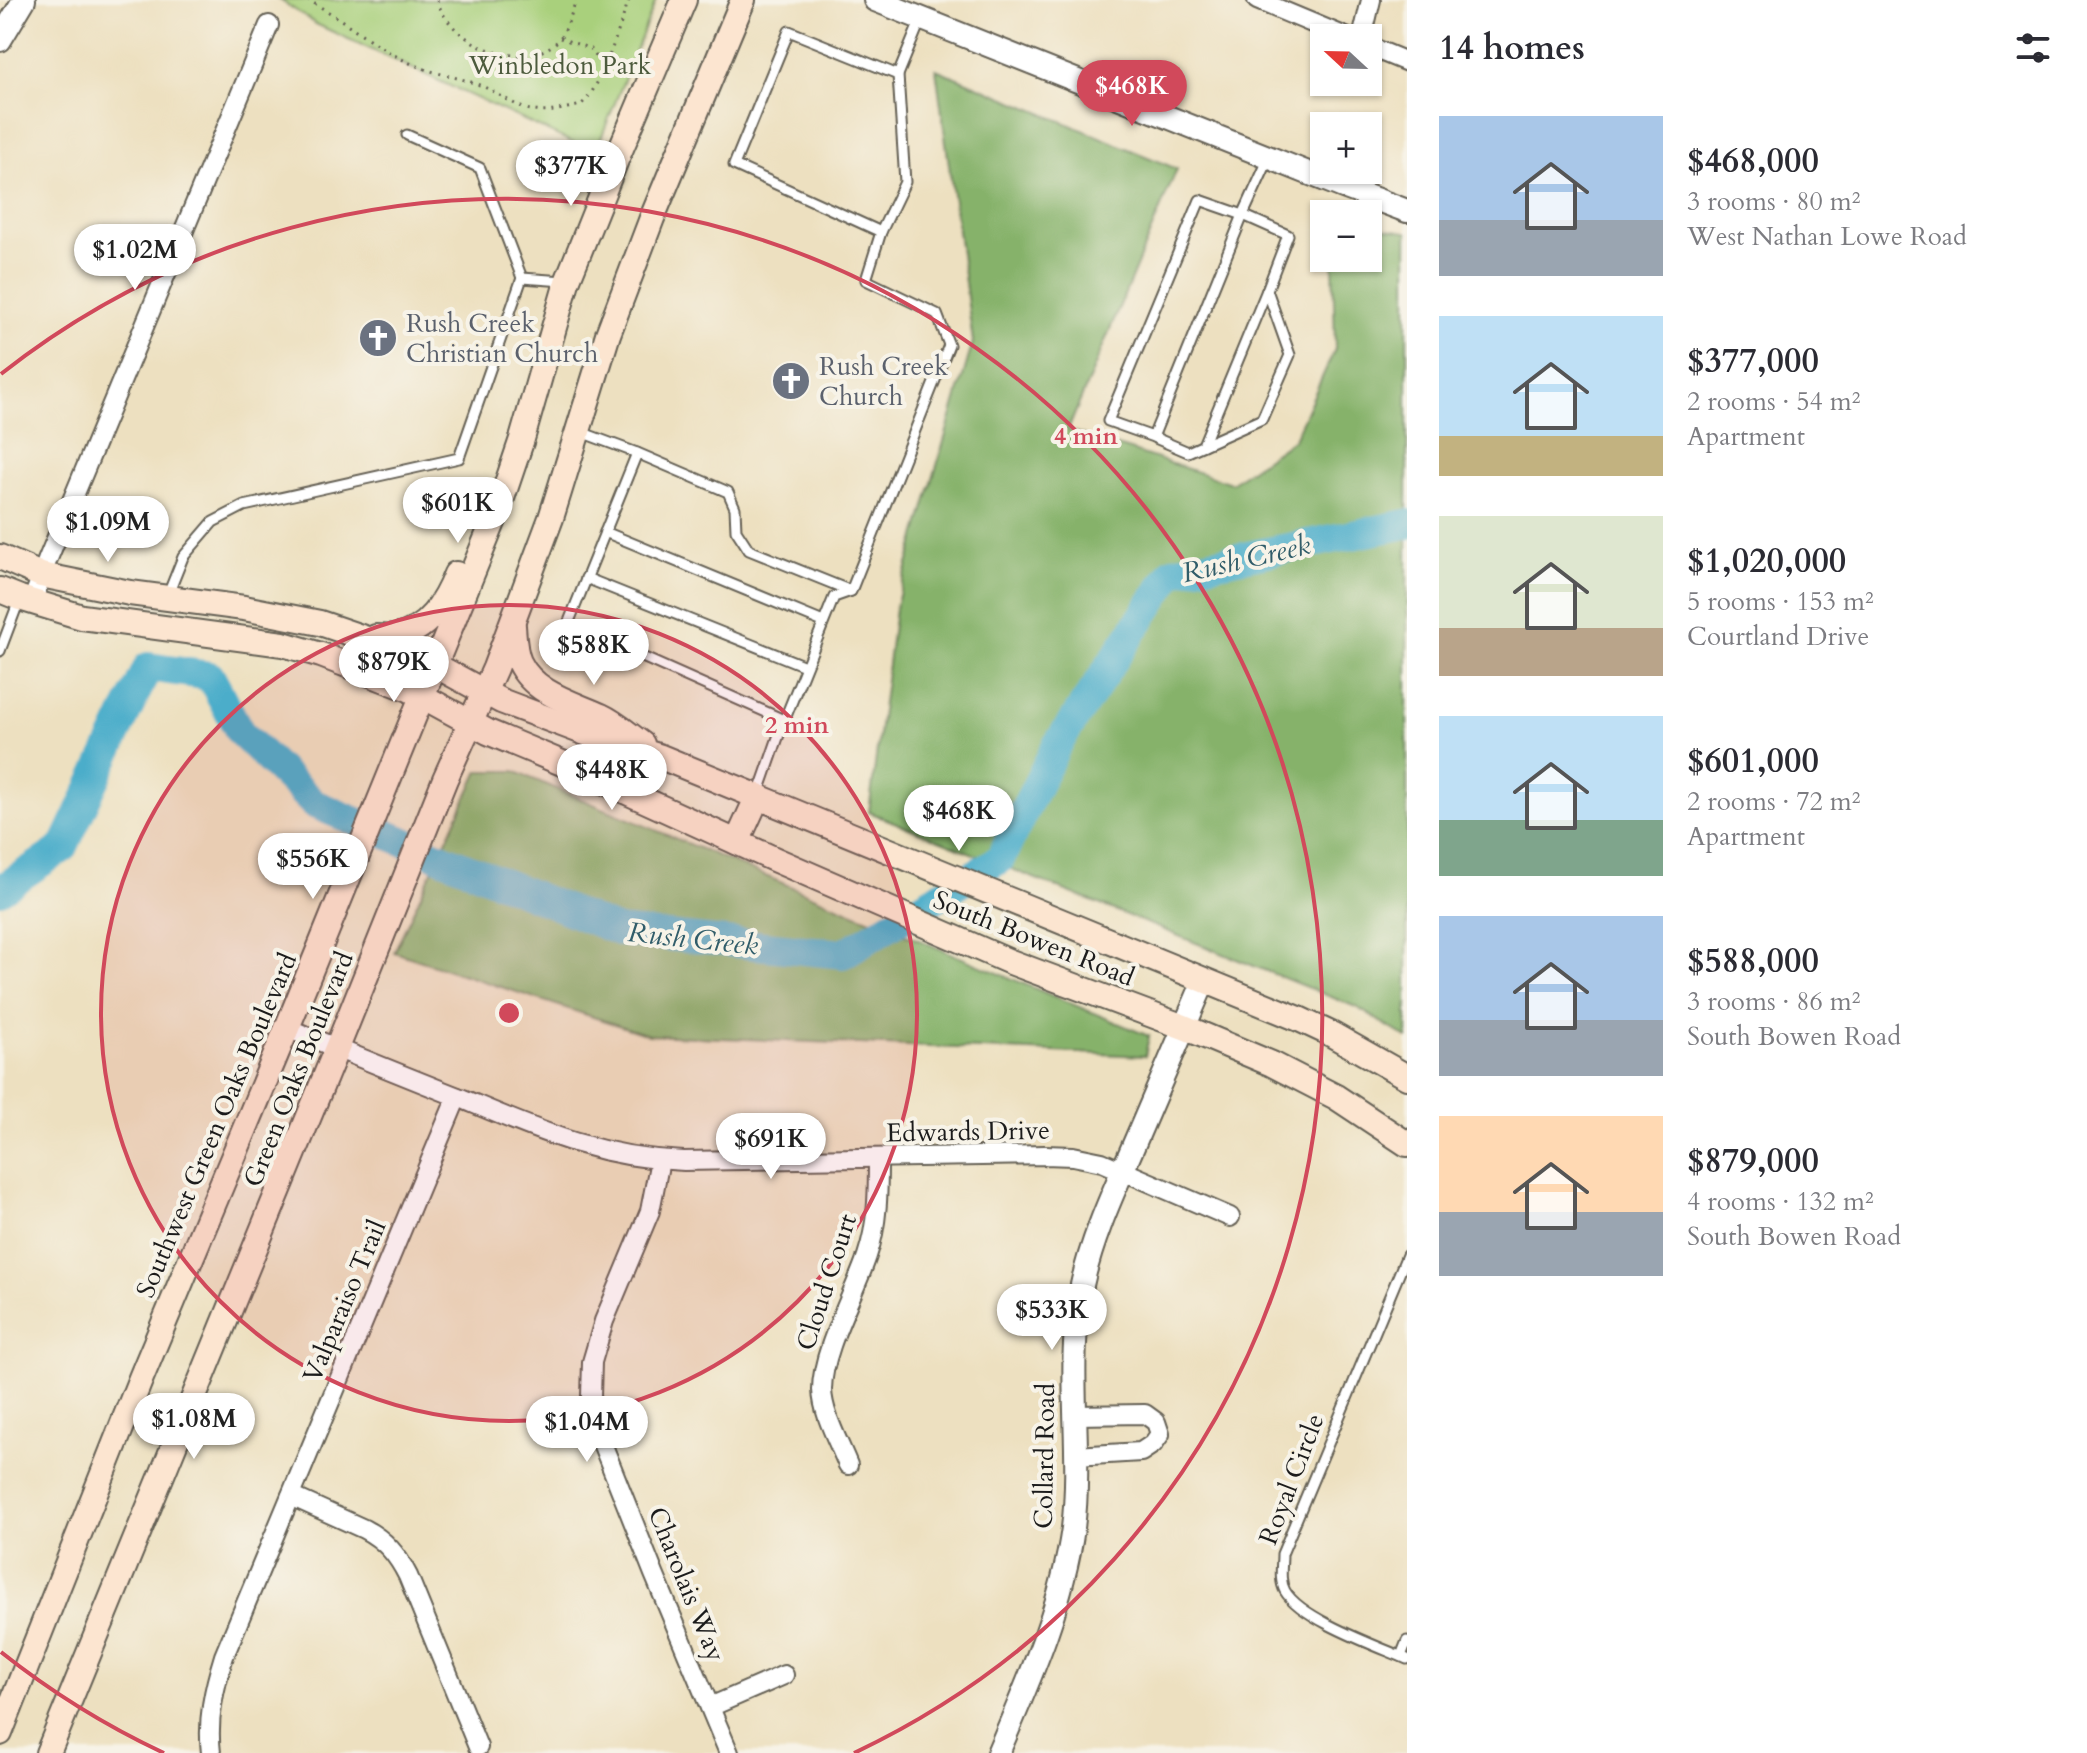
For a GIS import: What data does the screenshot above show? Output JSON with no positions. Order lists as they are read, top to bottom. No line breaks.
{"streets":{"main road":["South Bowen Road","Green Oaks Boulevard","Southwest Green Oaks Boulevard"],"street":["Edwards Drive","Cloud Court","Valparaiso Trail","Collard Road","Charolais Way"],"lane":["Royal Circle"]},"crossings":[["South Bowen Road","Green Oaks Boulevard"],["South Bowen Road","Southwest Green Oaks Boulevard"],["South Bowen Road","Collard Road"],["Green Oaks Boulevard","Edwards Drive"],["Southwest Green Oaks Boulevard","Edwards Drive"],["Edwards Drive","Cloud Court"],["Edwards Drive","Valparaiso Trail"],["Edwards Drive","Collard Road"],["Edwards Drive","Charolais Way"]],"water":["Rush Creek"],"parks":["Winbledon Park"],"places":{"church":["Rush Creek Christian Church","Rush Creek Church"]},"north":"left","page":{"heading":"14 homes","map_buttons":["+","−"],"price":["$468K","$377K","$1.02M","$601K","$1.09M","$588K","$879K","$448K","$468K","$556K","$691K","$533K","$1.08M","$1.04M"],"list":[{"name":"$468,000","note":"3 rooms · 80 m² · West Nathan Lowe Road"},{"name":"$377,000","note":"2 rooms · 54 m² · Apartment"},{"name":"$1,020,000","note":"5 rooms · 153 m² · Courtland Drive"},{"name":"$601,000","note":"2 rooms · 72 m² · Apartment"},{"name":"$588,000","note":"3 rooms · 86 m² · South Bowen Road"},{"name":"$879,000","note":"4 rooms · 132 m² · South Bowen Road"}]},"rings":["4 min","2 min"]}
